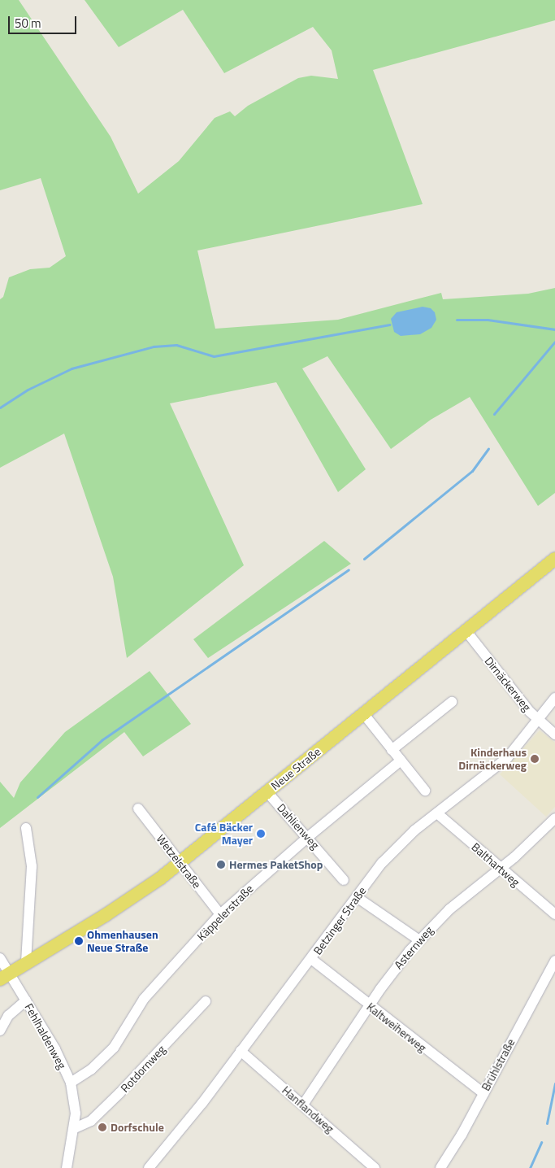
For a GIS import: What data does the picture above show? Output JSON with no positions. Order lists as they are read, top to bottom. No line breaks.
{"streets":{"main road":["Neue Straße"],"street":["Dirnäckerweg","Dahlienweg","Wetzelstraße","Balthartweg","Käppelerstraße","Betzinger Straße","Asternweg","Kaltweiherweg","Fehlhaldenweg","Brühlstraße","Rotdornweg","Hanflandweg"]},"crossings":[["Dirnäckerweg","Neue Straße"],["Dirnäckerweg","Betzinger Straße"],["Neue Straße","Dahlienweg"],["Neue Straße","Wetzelstraße"],["Neue Straße","Fehlhaldenweg"],["Dahlienweg","Käppelerstraße"],["Wetzelstraße","Käppelerstraße"],["Balthartweg","Betzinger Straße"],["Balthartweg","Asternweg"],["Käppelerstraße","Fehlhaldenweg"],["Betzinger Straße","Kaltweiherweg"],["Betzinger Straße","Hanflandweg"],["Asternweg","Kaltweiherweg"],["Asternweg","Hanflandweg"],["Kaltweiherweg","Brühlstraße"],["Fehlhaldenweg","Rotdornweg"]],"places":["Kinderhaus Dirnäckerweg","Café Bäcker Mayer","Hermes PaketShop","Ohmenhausen Neue Straße","Dorfschule"],"scale_bar":"50 m"}
